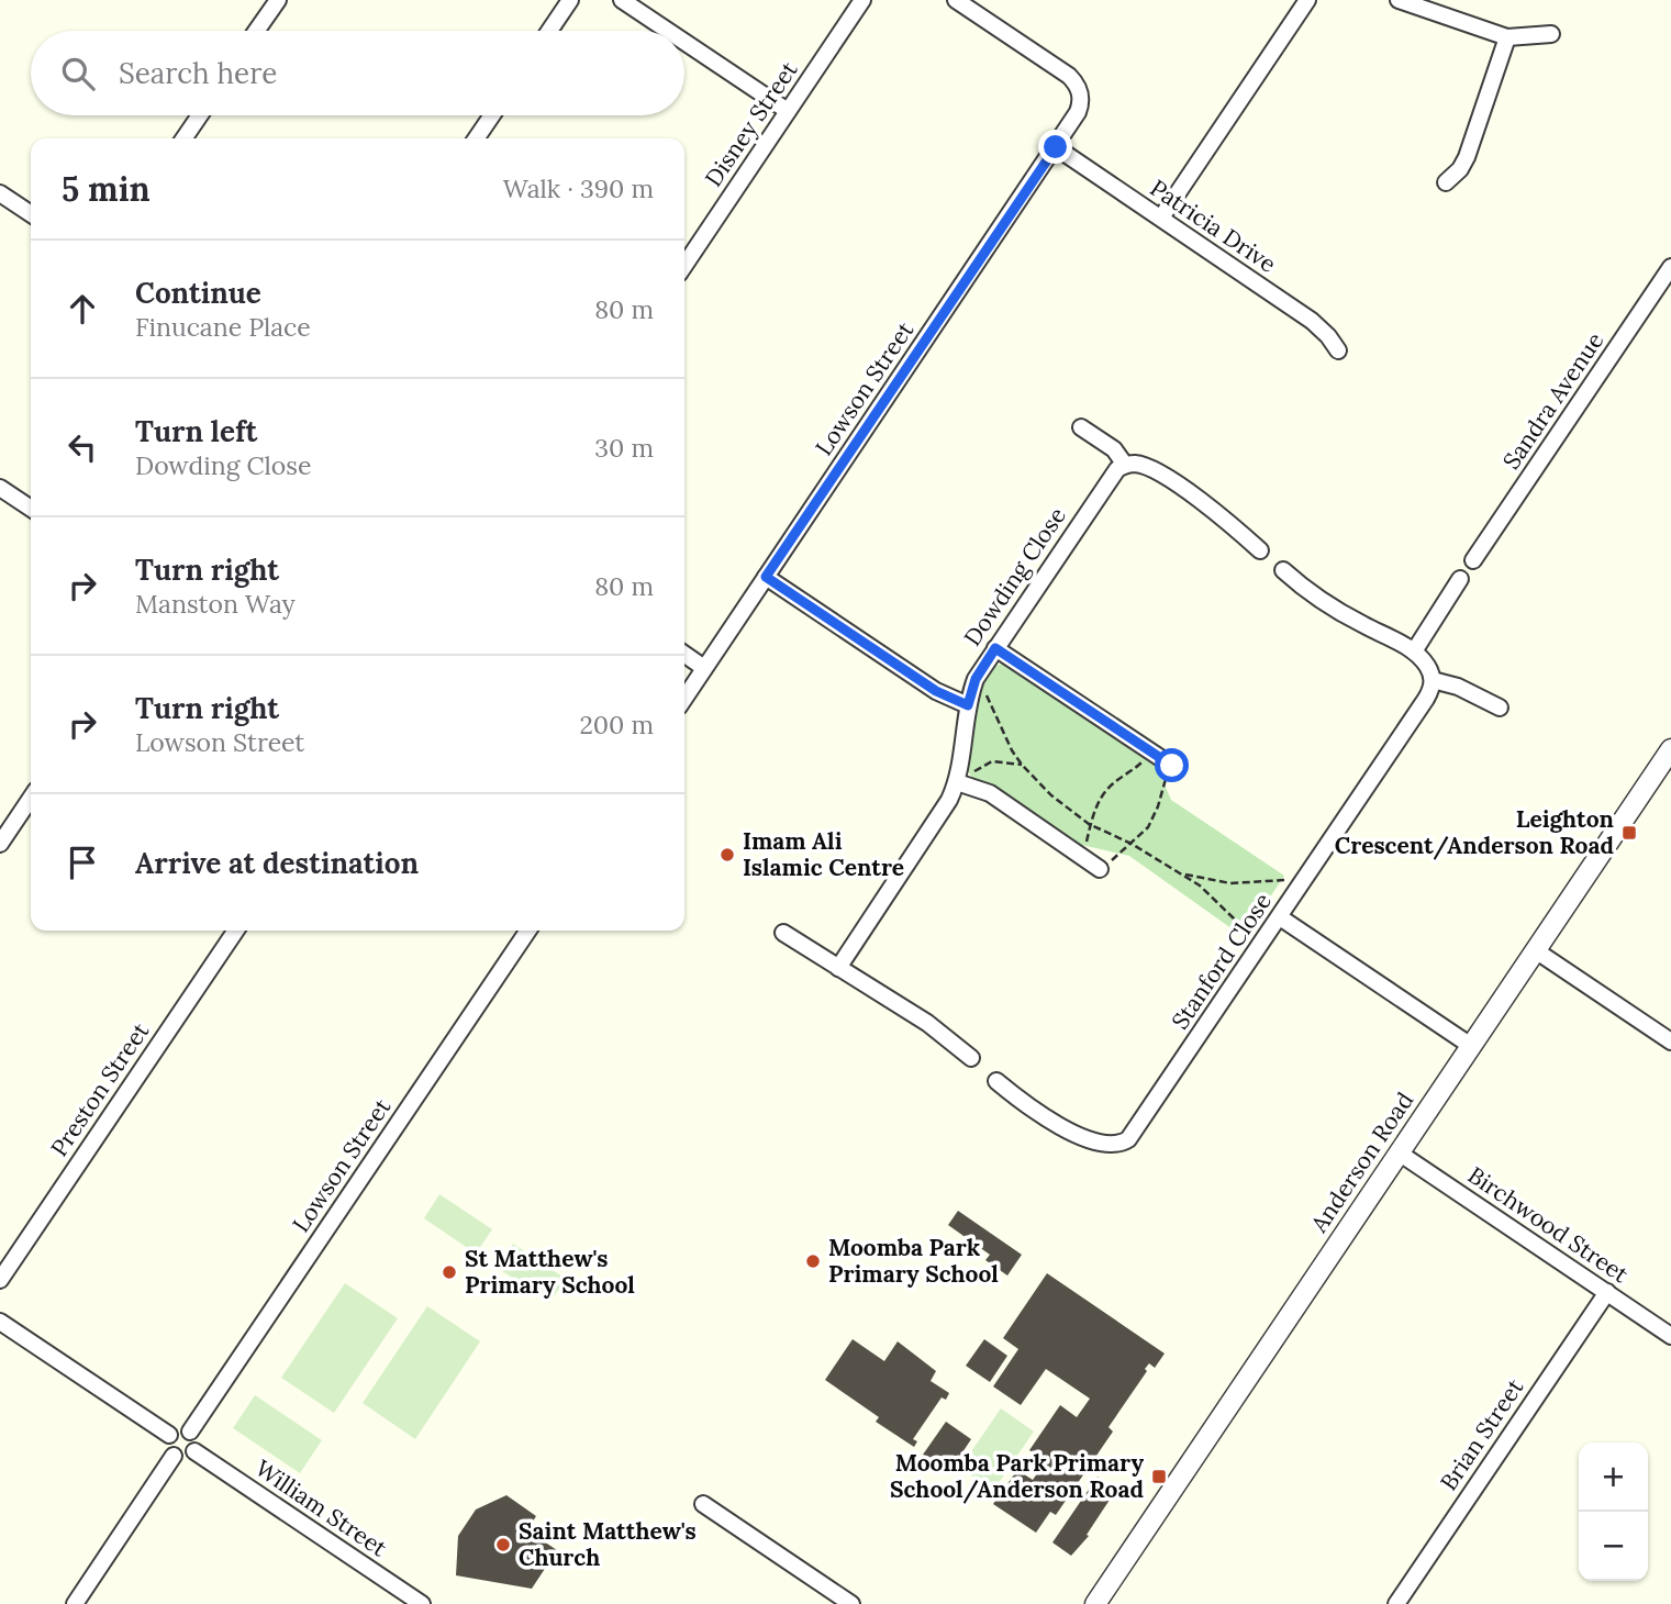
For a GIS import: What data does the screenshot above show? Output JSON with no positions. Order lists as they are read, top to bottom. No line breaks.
{"streets":{"street":["Disney Street","Patricia Drive","Lowson Street","Sandra Avenue","Dowding Close","Stanford Close","Preston Street","Anderson Road","Birchwood Street","Brian Street","William Street"]},"crossings":[["Patricia Drive","Lowson Street"],["Lowson Street","William Street"],["Anderson Road","Birchwood Street"],["Birchwood Street","Brian Street"]],"places":{"transit":["Leighton Crescent/Anderson Road","Moomba Park Primary School/Anderson Road"],"other":["Imam Ali Islamic Centre","Moomba Park Primary School","St Matthew's Primary School","Saint Matthew's Church"]},"page":{"search":"Search here","heading":["5 min","Walk · 390 m"],"list":[["Continue","Finucane Place","80 m"],["Turn left","Dowding Close","30 m"],["Turn right","Manston Way","80 m"],["Turn right","Lowson Street","200 m"],"Arrive at destination"],"map_buttons":["+","−"]}}
